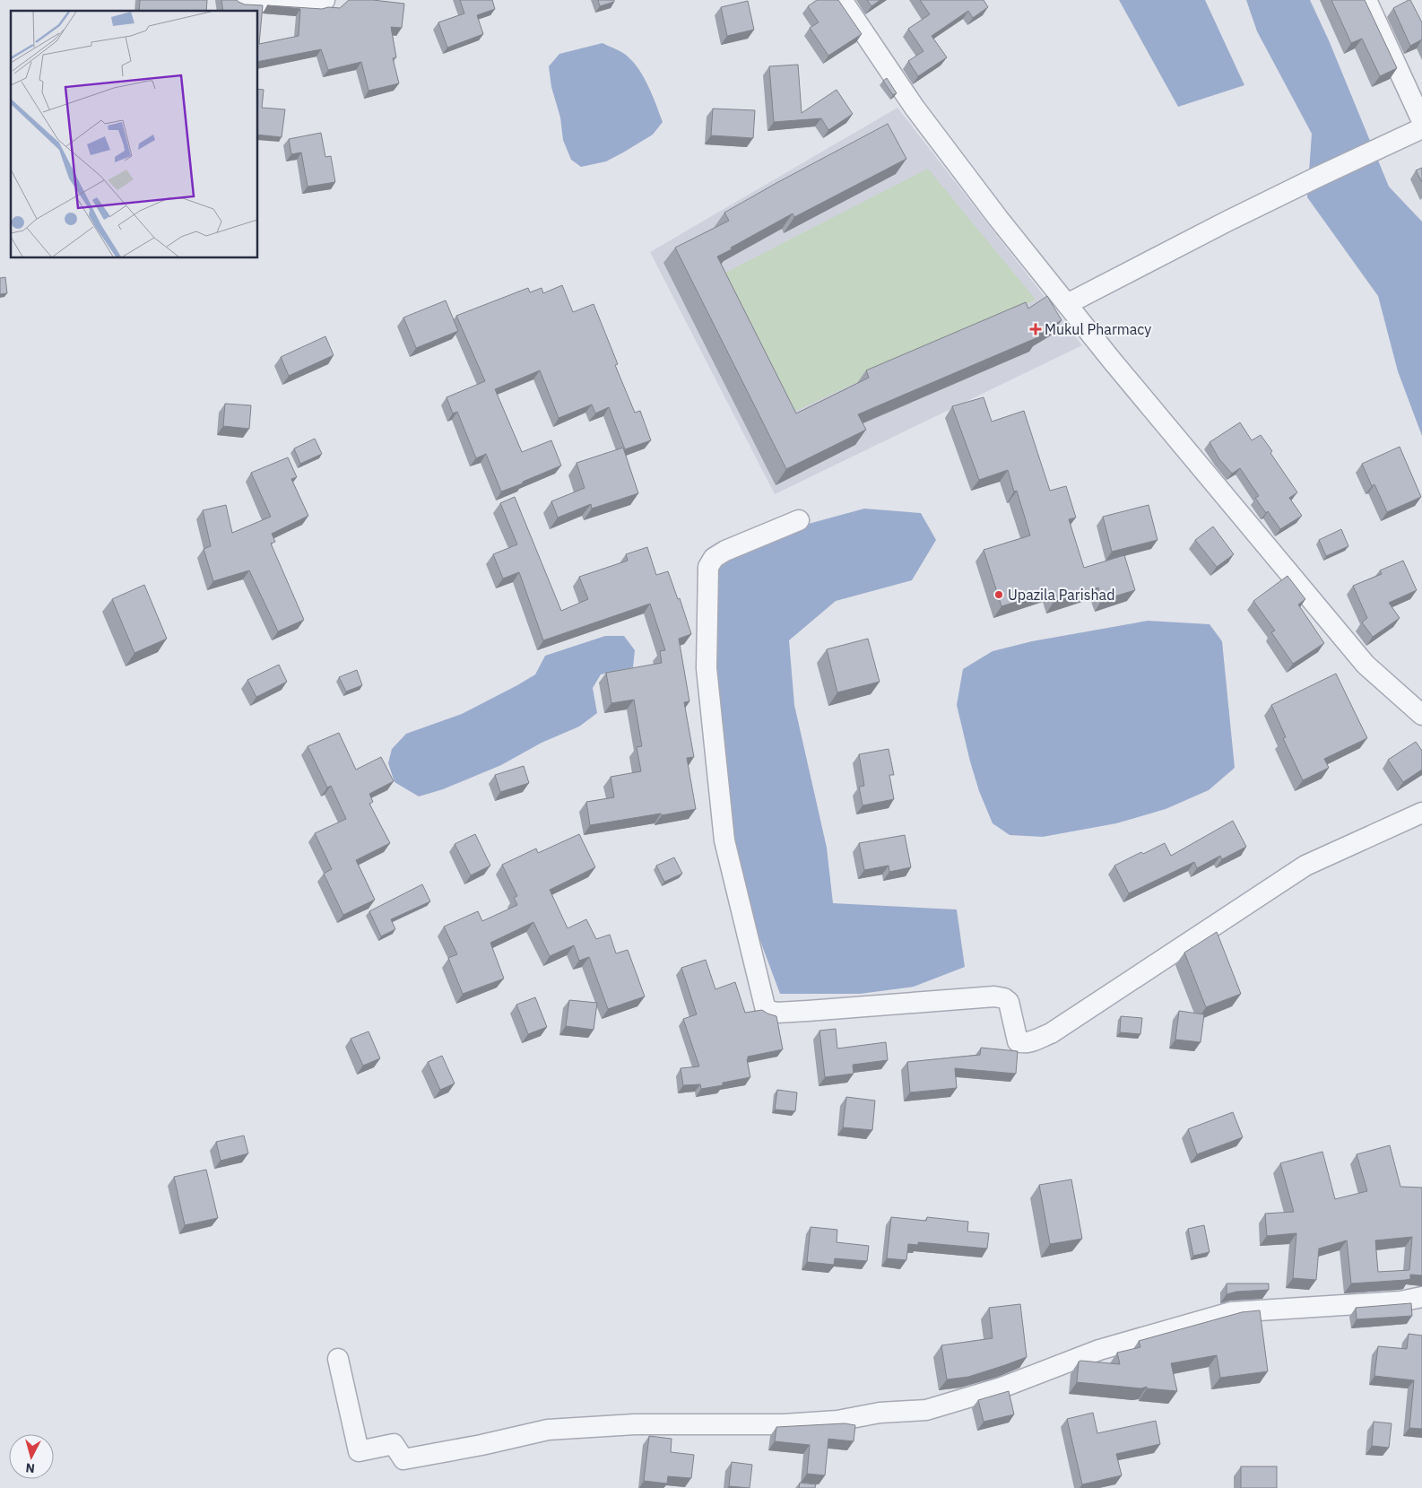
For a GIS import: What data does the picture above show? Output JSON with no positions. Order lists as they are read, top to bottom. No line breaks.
{"places":{"health":["Mukul Pharmacy"],"other":["Upazila Parishad"]},"north":"bottom"}
